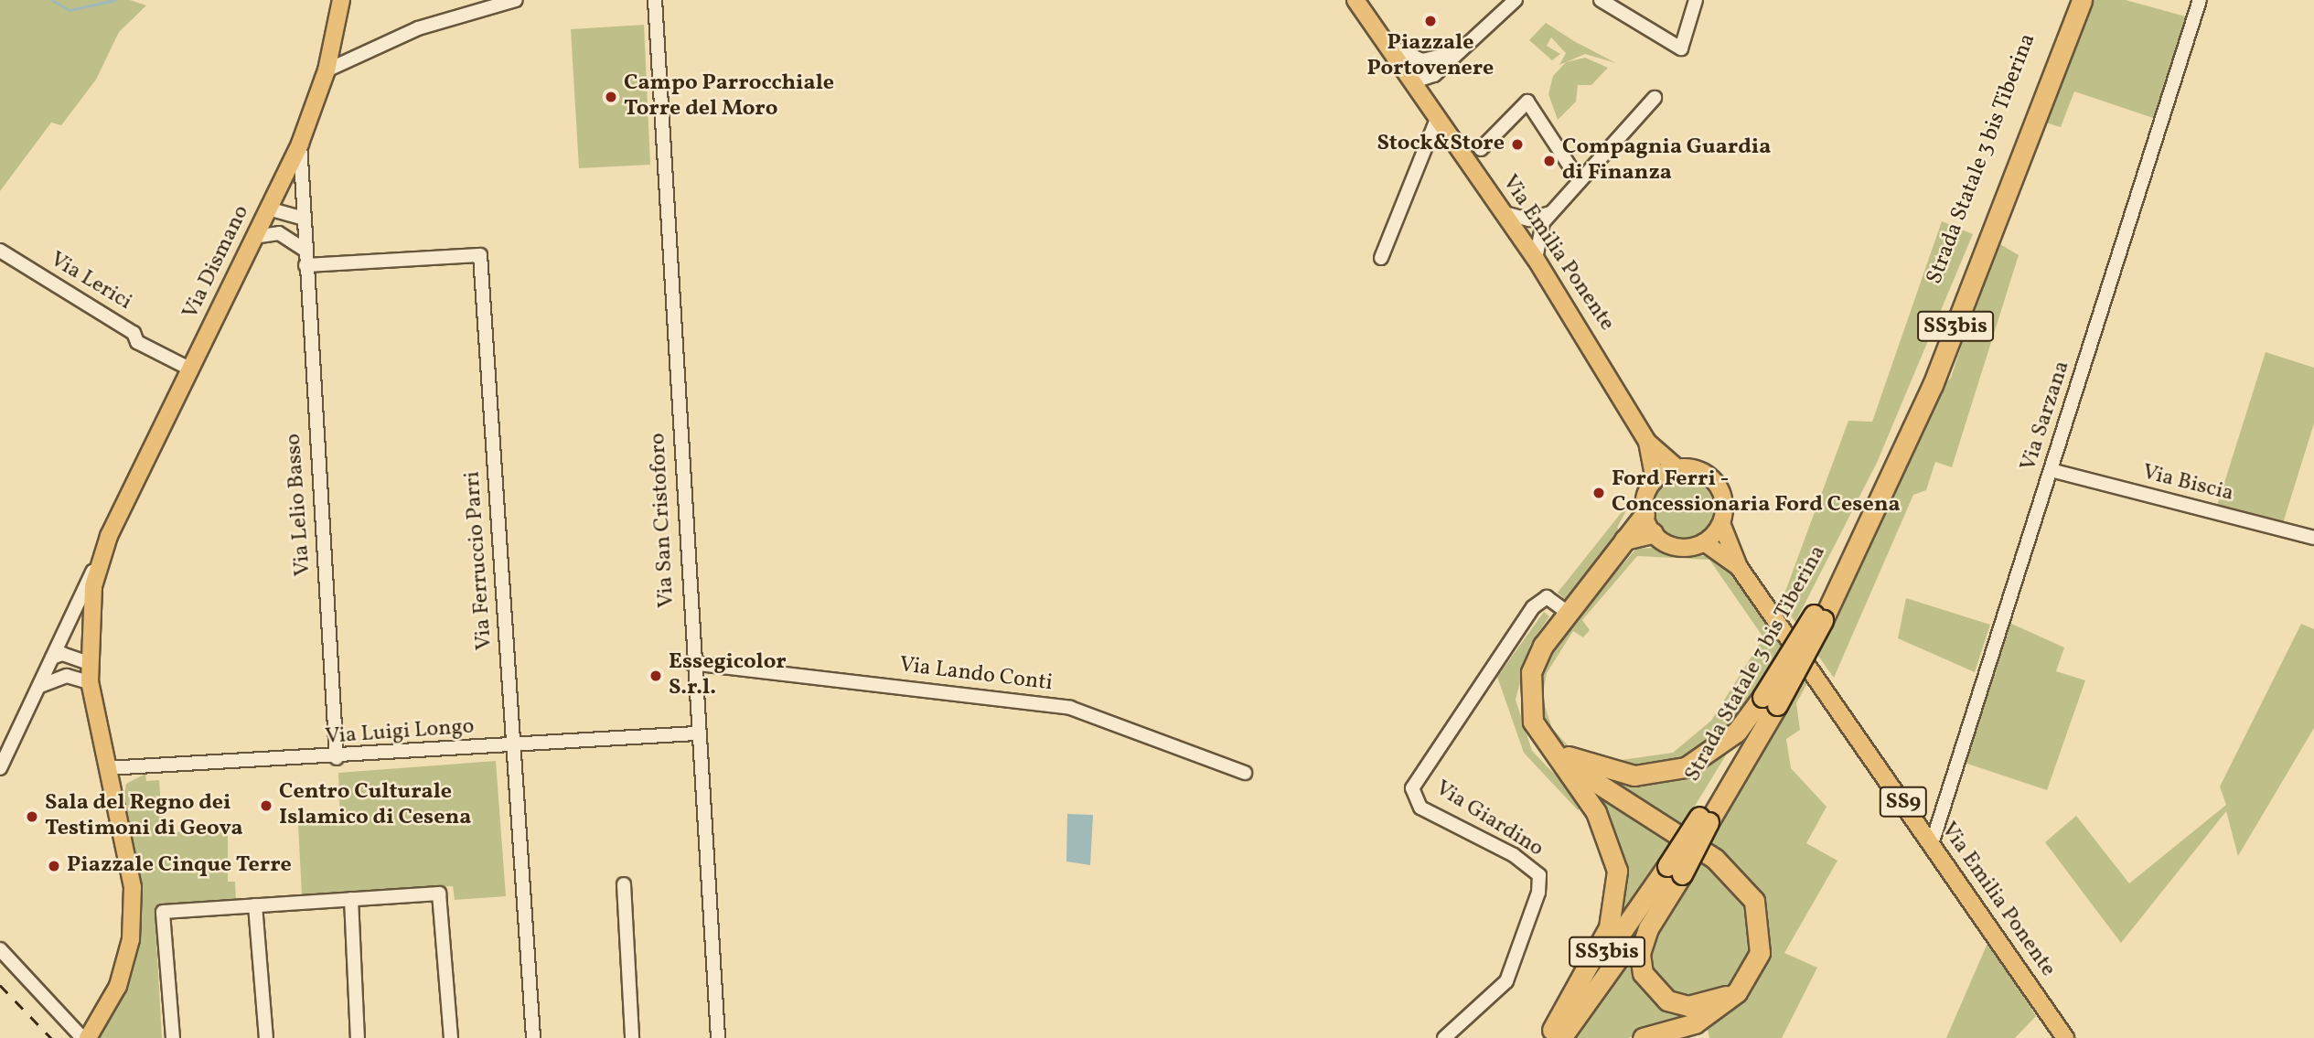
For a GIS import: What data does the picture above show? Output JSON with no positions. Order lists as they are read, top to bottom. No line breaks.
{"streets":{"highway":["Strada Statale 3 bis Tiberina","SS3bis"],"main road":["Via Emilia Ponente","Via Dismano","SS9"],"street":["Via Lerici","Via Sarzana","Via Biscia","Via Lelio Basso","Via San Cristoforo","Via Ferruccio Parri","Via Lando Conti","Via Luigi Longo","Via Giardino"]},"crossings":[["Via Emilia Ponente","Via Sarzana"],["Via Dismano","Via Lerici"],["Via Dismano","Via Lelio Basso"],["Via Dismano","Via Luigi Longo"],["Via Sarzana","Via Biscia"],["Via Lelio Basso","Via Ferruccio Parri"],["Via Lelio Basso","Via Luigi Longo"],["Via San Cristoforo","Via Lando Conti"],["Via San Cristoforo","Via Luigi Longo"],["Via Ferruccio Parri","Via Luigi Longo"]],"places":["Piazzale Portovenere","Campo Parrocchiale Torre del Moro","Stock&Store","Compagnia Guardia di Finanza","Ford Ferri - Concessionaria Ford Cesena","Essegicolor S.r.l.","Centro Culturale Islamico di Cesena","Sala del Regno dei Testimoni di Geova","Piazzale Cinque Terre"]}
